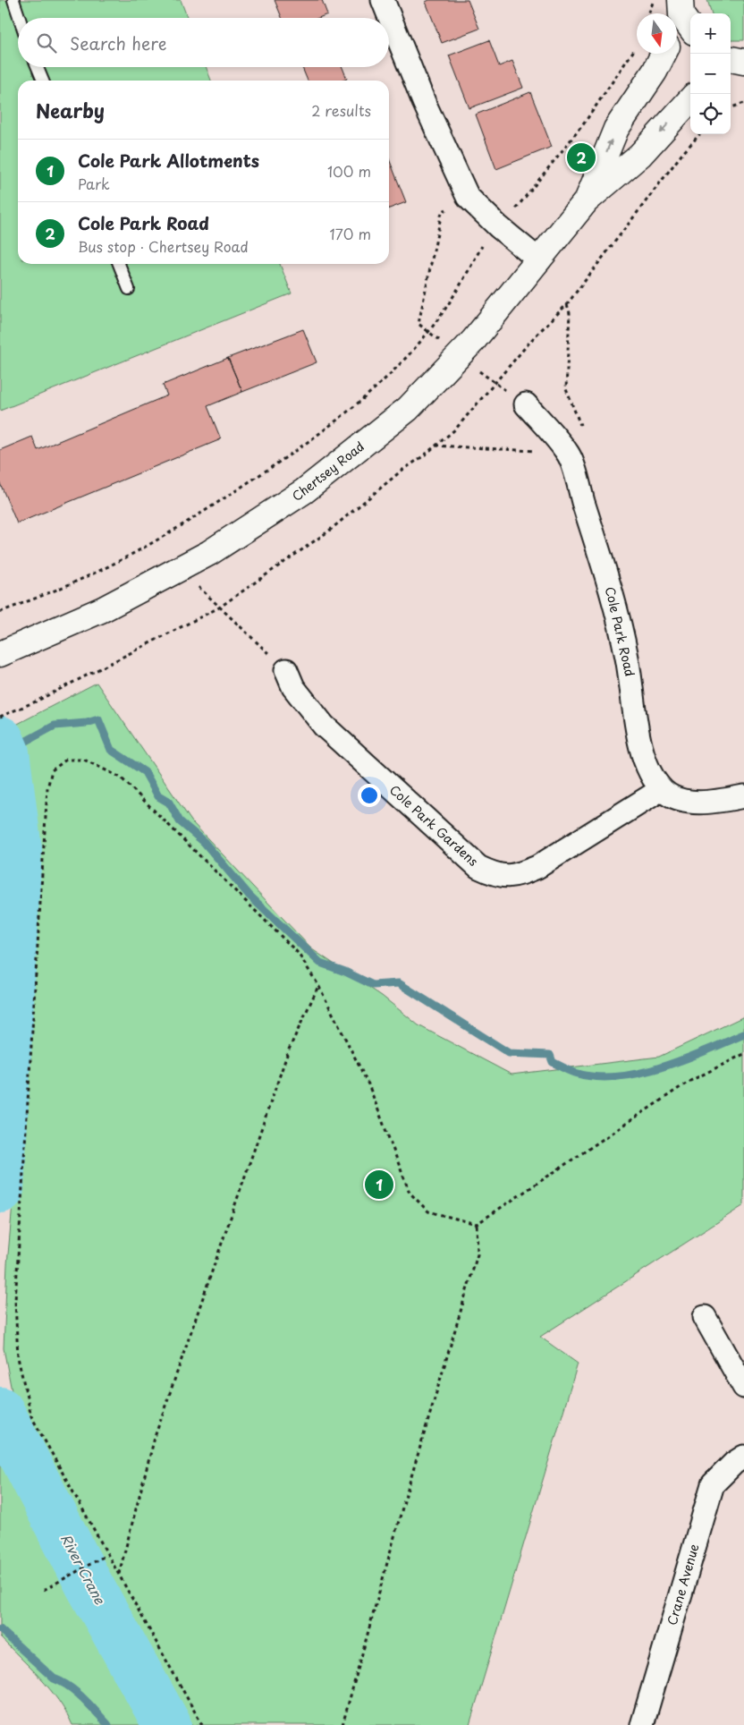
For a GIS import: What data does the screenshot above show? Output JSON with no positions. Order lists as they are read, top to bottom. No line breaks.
{"streets":{"highway":["Chertsey Road"],"street":["Cole Park Road","Cole Park Gardens","Crane Avenue"]},"crossings":[["Cole Park Road","Cole Park Gardens"]],"water":["River Crane"],"north":"bottom","page":{"map_buttons":["+","−"],"search":"Search here","heading":["Nearby","2 results"],"list":[{"mark":"1","name":"Cole Park Allotments","note":"Park","value":"100 m"},{"mark":"2","name":"Cole Park Road","note":"Bus stop · Chertsey Road","value":"170 m"}],"pins":["2","1"]}}
